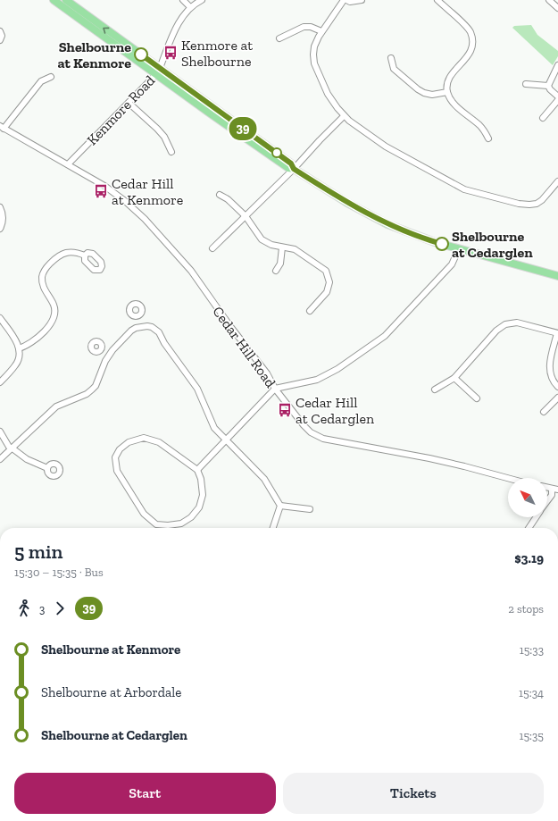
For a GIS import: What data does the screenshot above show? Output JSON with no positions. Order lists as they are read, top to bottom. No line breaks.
{"streets":{"street":["Kenmore Road","Cedar Hill Road"]},"crossings":[["Kenmore Road","Cedar Hill Road"]],"places":{"bus stop":["Kenmore at Shelbourne","Cedar Hill at Kenmore","Cedar Hill at Cedarglen"],"other":["Shelbourne at Kenmore","Shelbourne at Cedarglen"]},"lines":["bus line 39"],"north":"top left","page":{"on_map":"39","heading":["5 min","15:30 – 15:35 · Bus","$3.19"],"legs":["3","39","2 stops"],"list":[{"name":"Shelbourne at Kenmore","value":"15:33"},{"name":"Shelbourne at Arbordale","value":"15:34"},{"name":"Shelbourne at Cedarglen","value":"15:35"}],"buttons":["Start","Tickets"]}}
